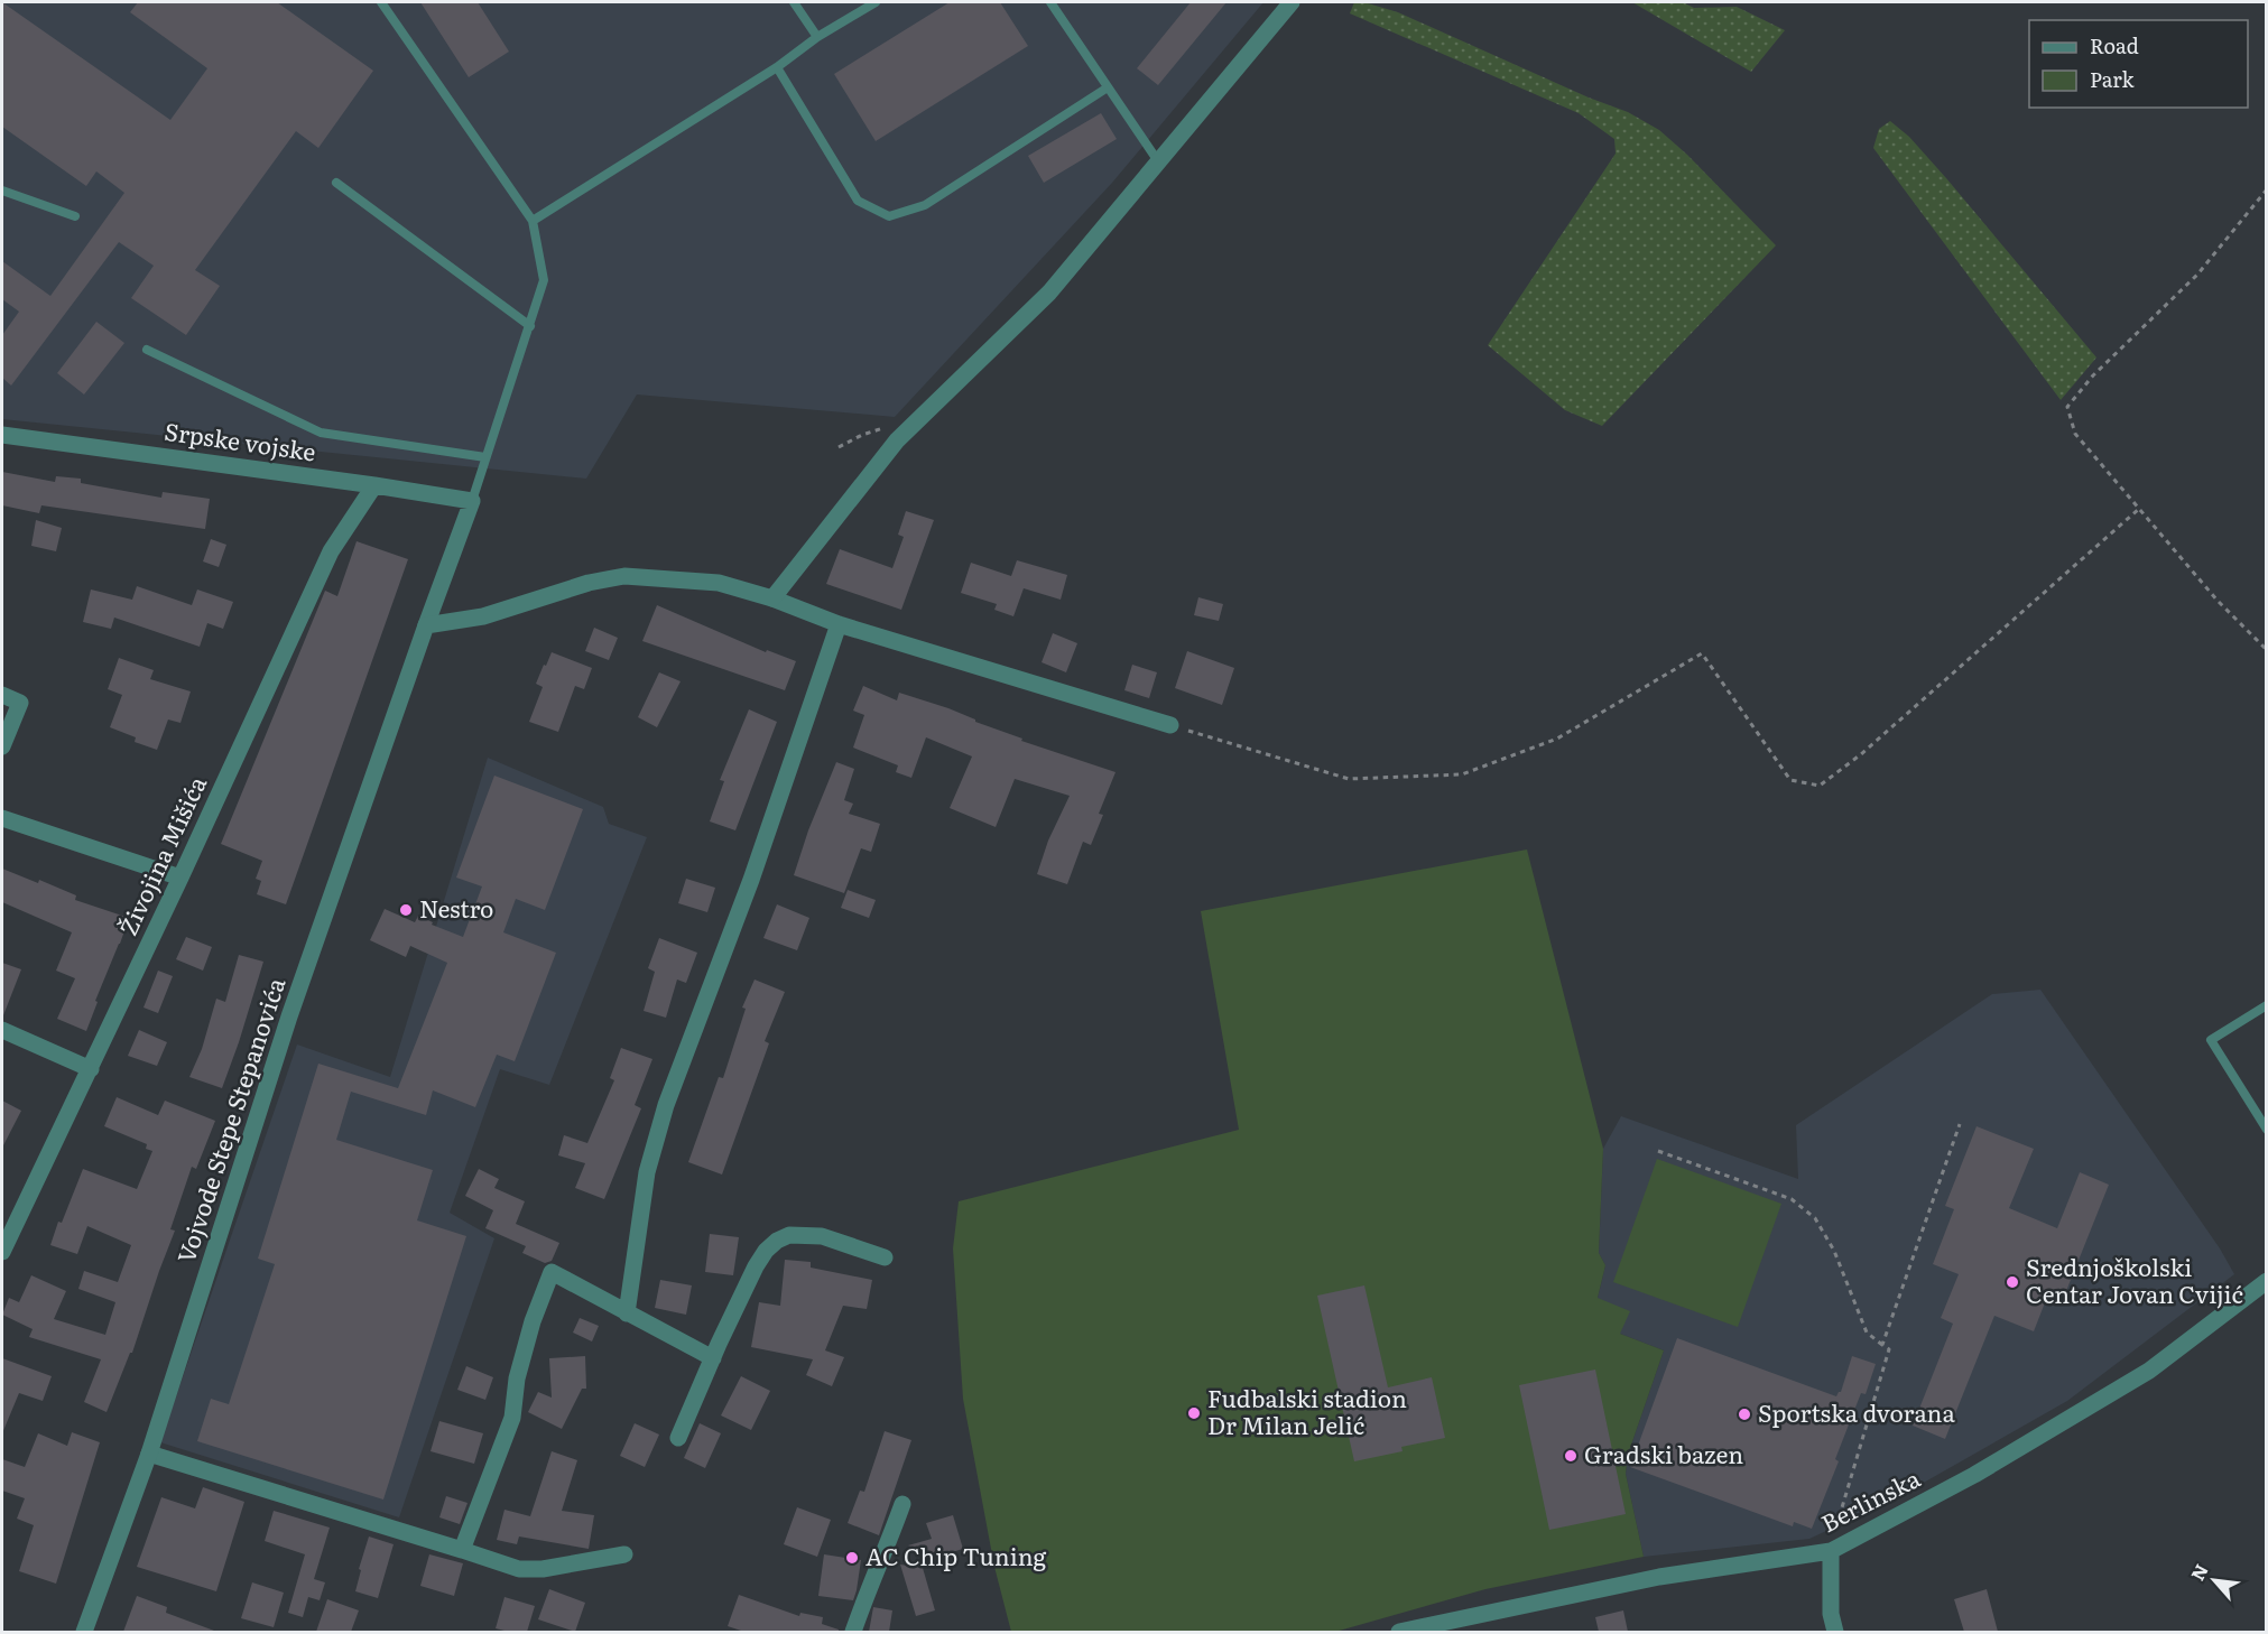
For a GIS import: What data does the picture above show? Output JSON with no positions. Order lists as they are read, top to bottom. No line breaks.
{"streets":{"street":["Srpske vojske","Živojina Mišića","Vojvode Stepe Stepanovića","Berlinska"]},"crossings":[["Srpske vojske","Živojina Mišića"],["Srpske vojske","Vojvode Stepe Stepanovića"]],"places":["Nestro","Srednjoškolski Centar Jovan Cvijić","Fudbalski stadion Dr Milan Jelić","Sportska dvorana","Gradski bazen","AC Chip Tuning"],"legend":["Road","Park"],"north":"top left"}
